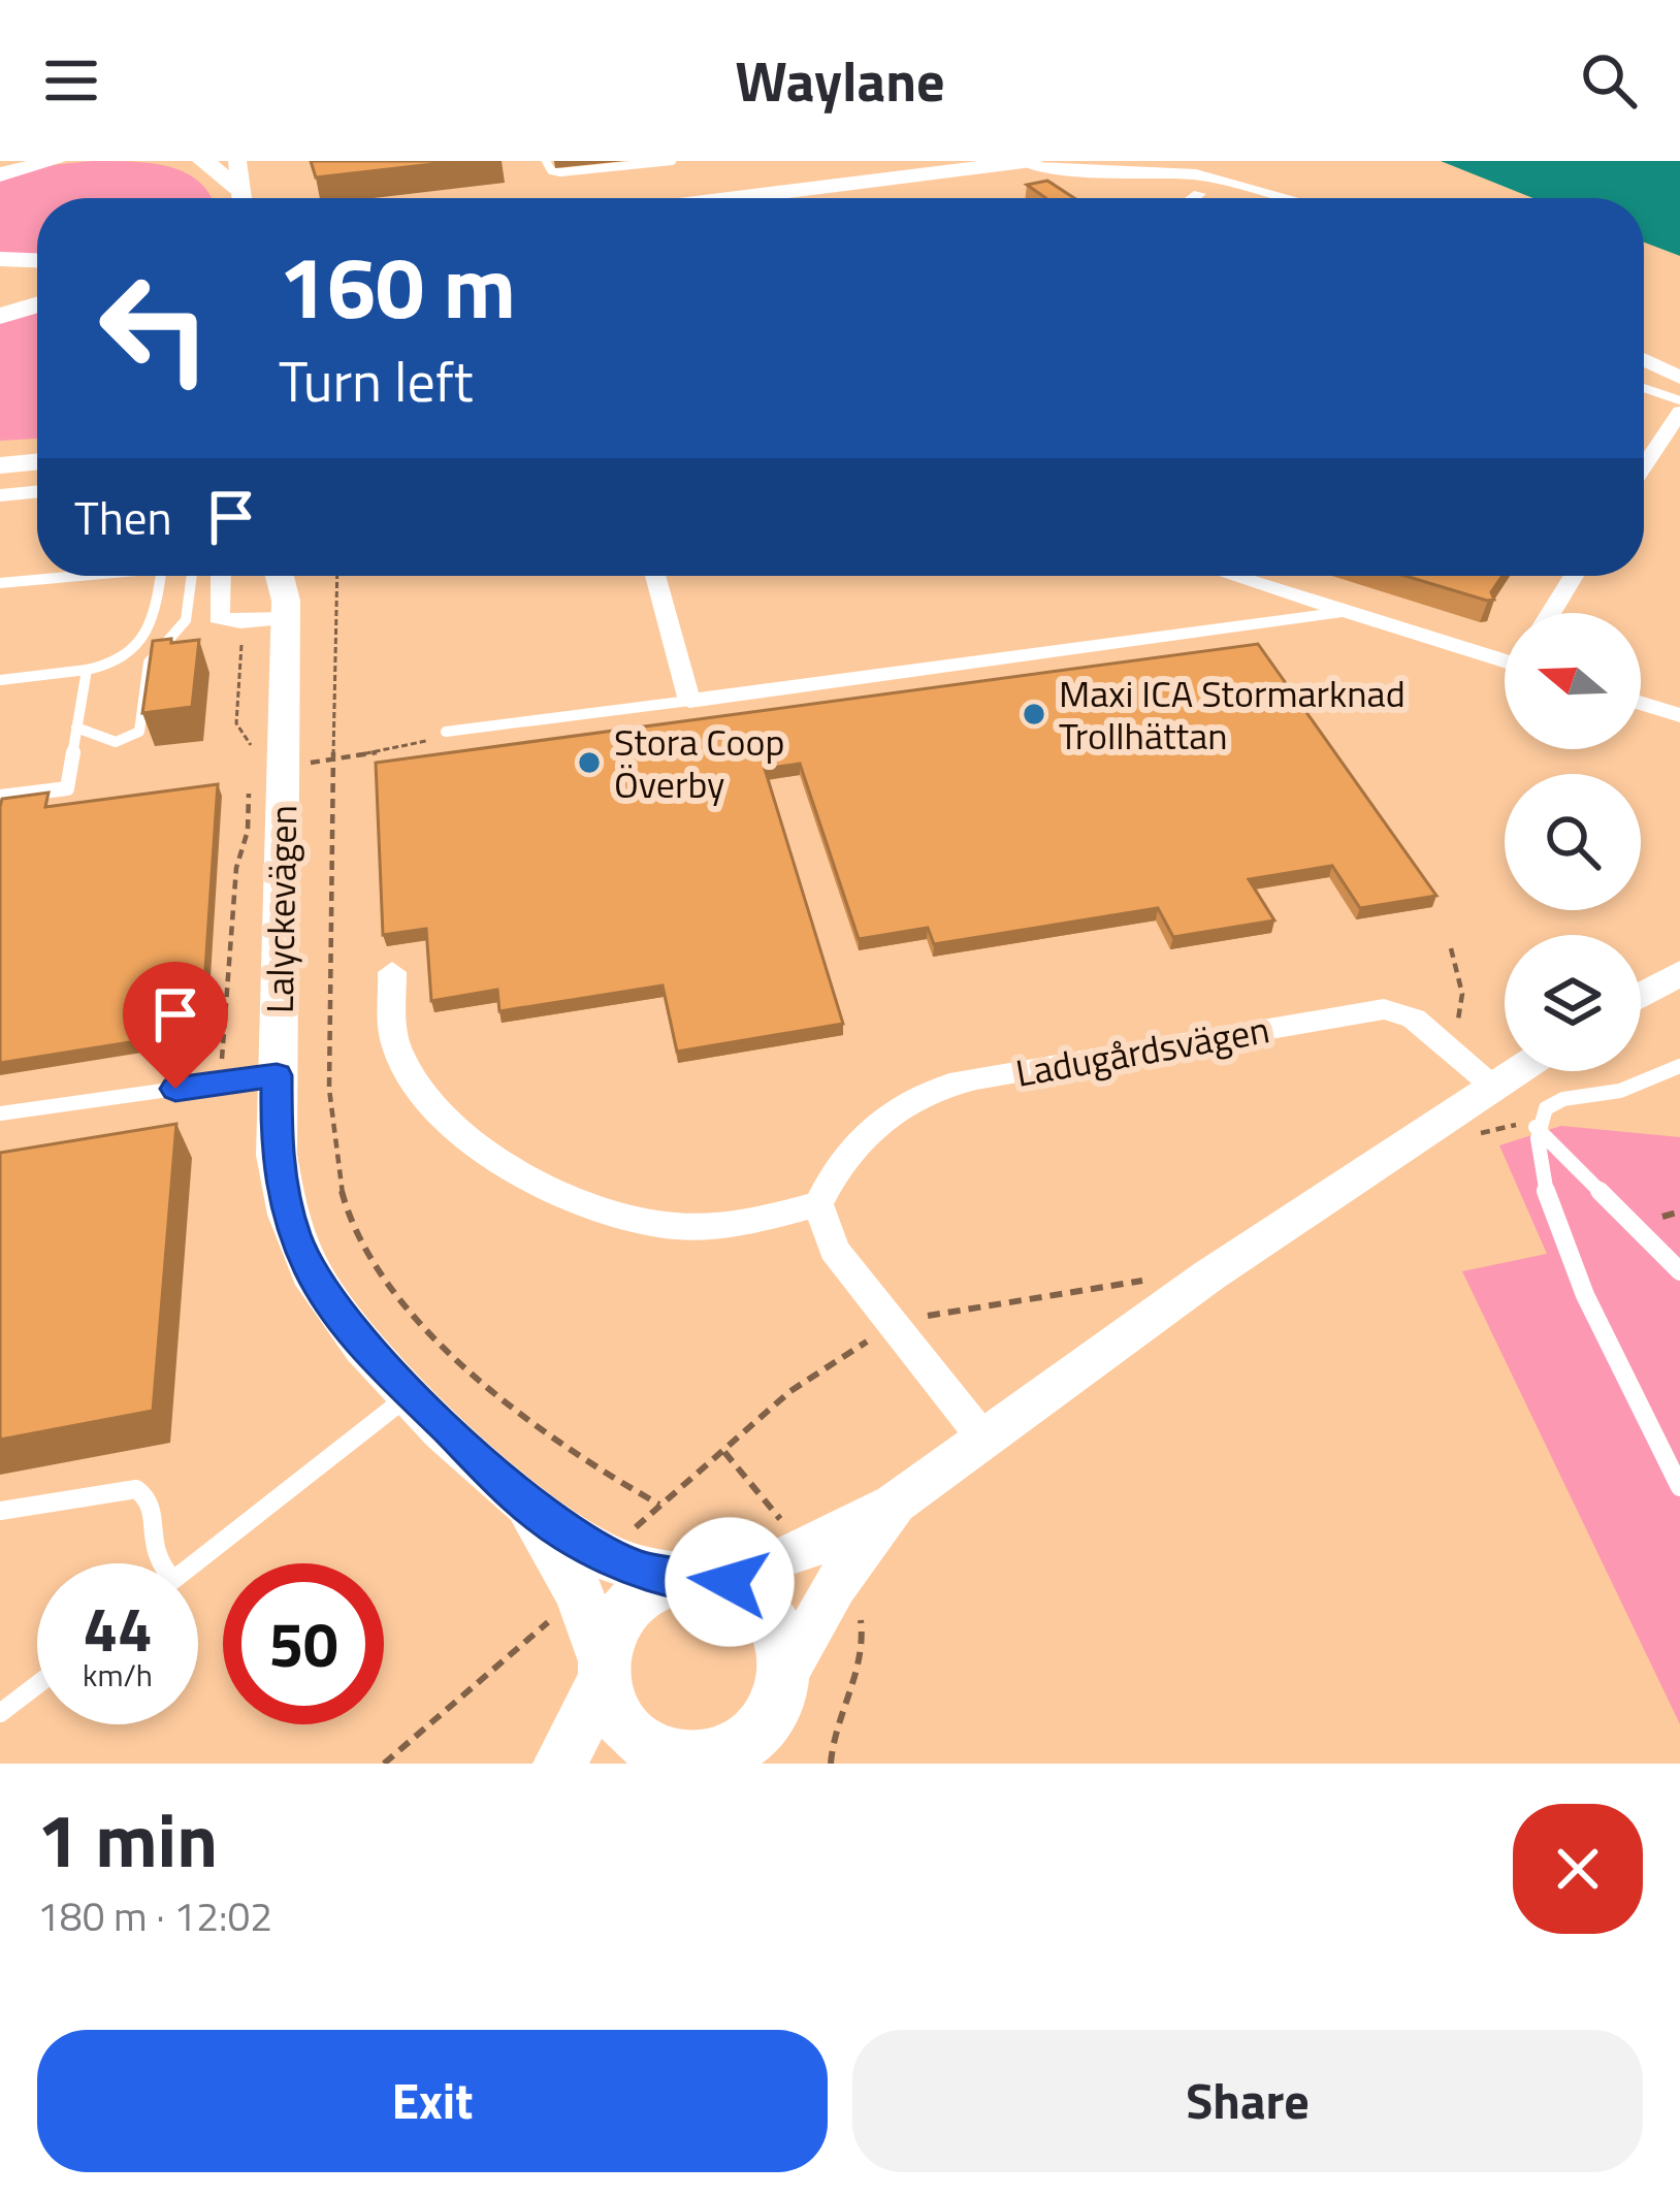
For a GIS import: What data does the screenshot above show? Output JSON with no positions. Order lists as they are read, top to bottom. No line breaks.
{"streets":{"main road":["Lalyckevägen"],"street":["Ladugårdsvägen"]},"places":["Maxi ICA Stormarknad Trollhättan","Stora Coop Överby"],"north":"left","page":{"header":"Waylane","turn":["160 m","Turn left"],"then":"Then","speed":"44 km/h","limit":"50","heading":["1 min","180 m · 12:02"],"buttons":["Exit","Share"]}}
